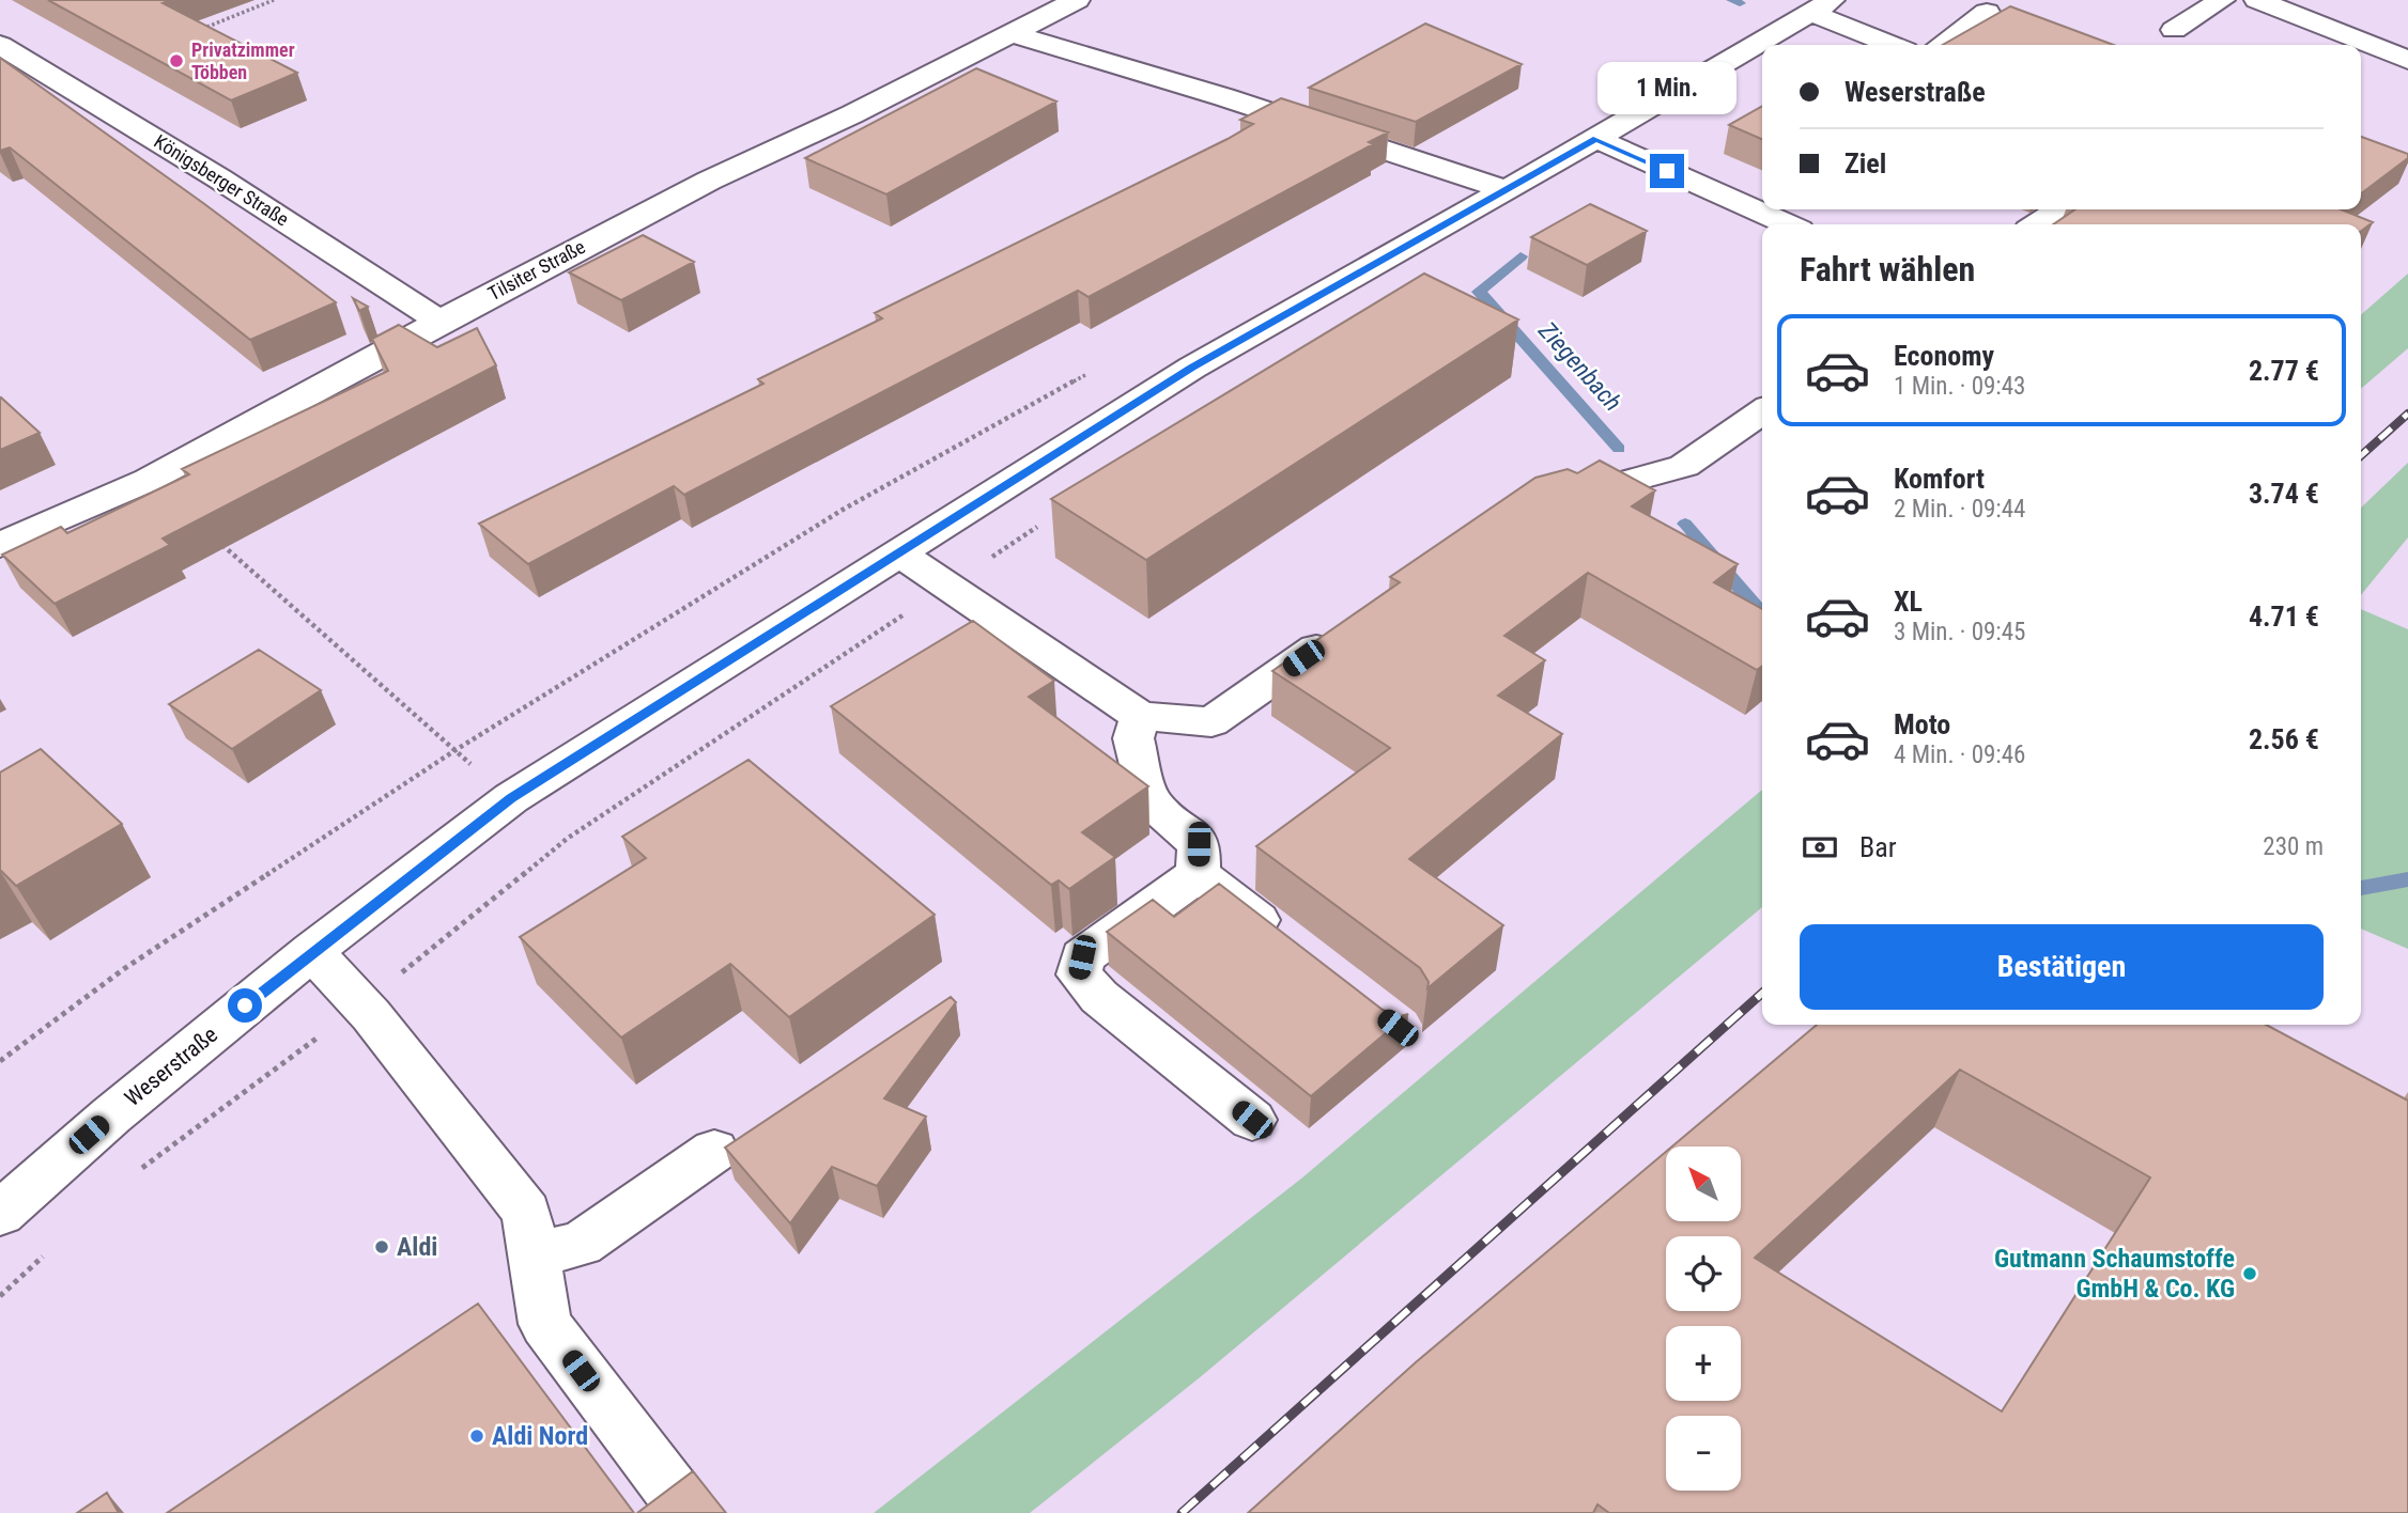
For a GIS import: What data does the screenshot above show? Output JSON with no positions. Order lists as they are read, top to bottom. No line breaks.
{"streets":{"street":["Königsberger Straße","Tilsiter Straße","Weserstraße"]},"crossings":[["Königsberger Straße","Tilsiter Straße"]],"water":["Ziegenbach"],"places":["Privatzimmer Többen","Aldi","Gutmann Schaumstoffe GmbH & Co. KG","Aldi Nord"],"north":"top left","page":{"banner":["Weserstraße","Ziel"],"bubble":"1 Min.","heading":"Fahrt wählen","list":[{"name":"Economy","note":"1 Min. · 09:43","value":"2.77 €"},{"name":"Komfort","note":"2 Min. · 09:44","value":"3.74 €"},{"name":"XL","note":"3 Min. · 09:45","value":"4.71 €"},{"name":"Moto","note":"4 Min. · 09:46","value":"2.56 €"}],"pay":["Bar","230 m"],"buttons":"Bestätigen","map_buttons":["+","−"]}}
